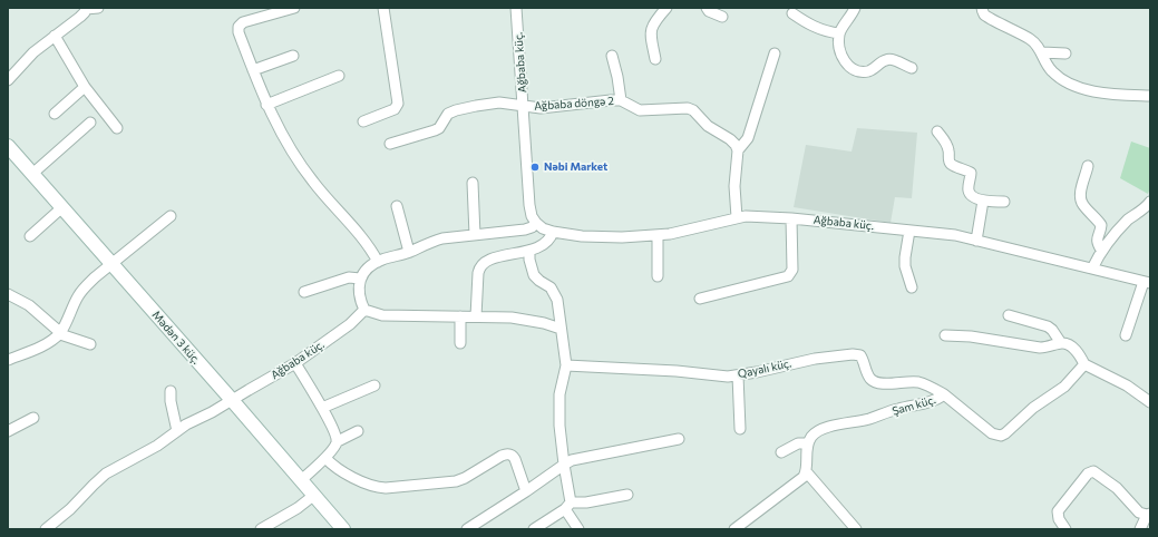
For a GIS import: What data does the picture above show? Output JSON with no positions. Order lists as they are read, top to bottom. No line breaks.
{"streets":{"main road":["Mədən 3 küç."],"street":["Ağbaba küç.","Ağbaba döngə 2","Qayalı küç.","Şam küç."]},"crossings":[["Ağbaba küç.","Ağbaba döngə 2"],["Ağbaba küç.","Mədən 3 küç."],["Qayalı küç.","Şam küç."]],"places":["Nəbi Market"]}
